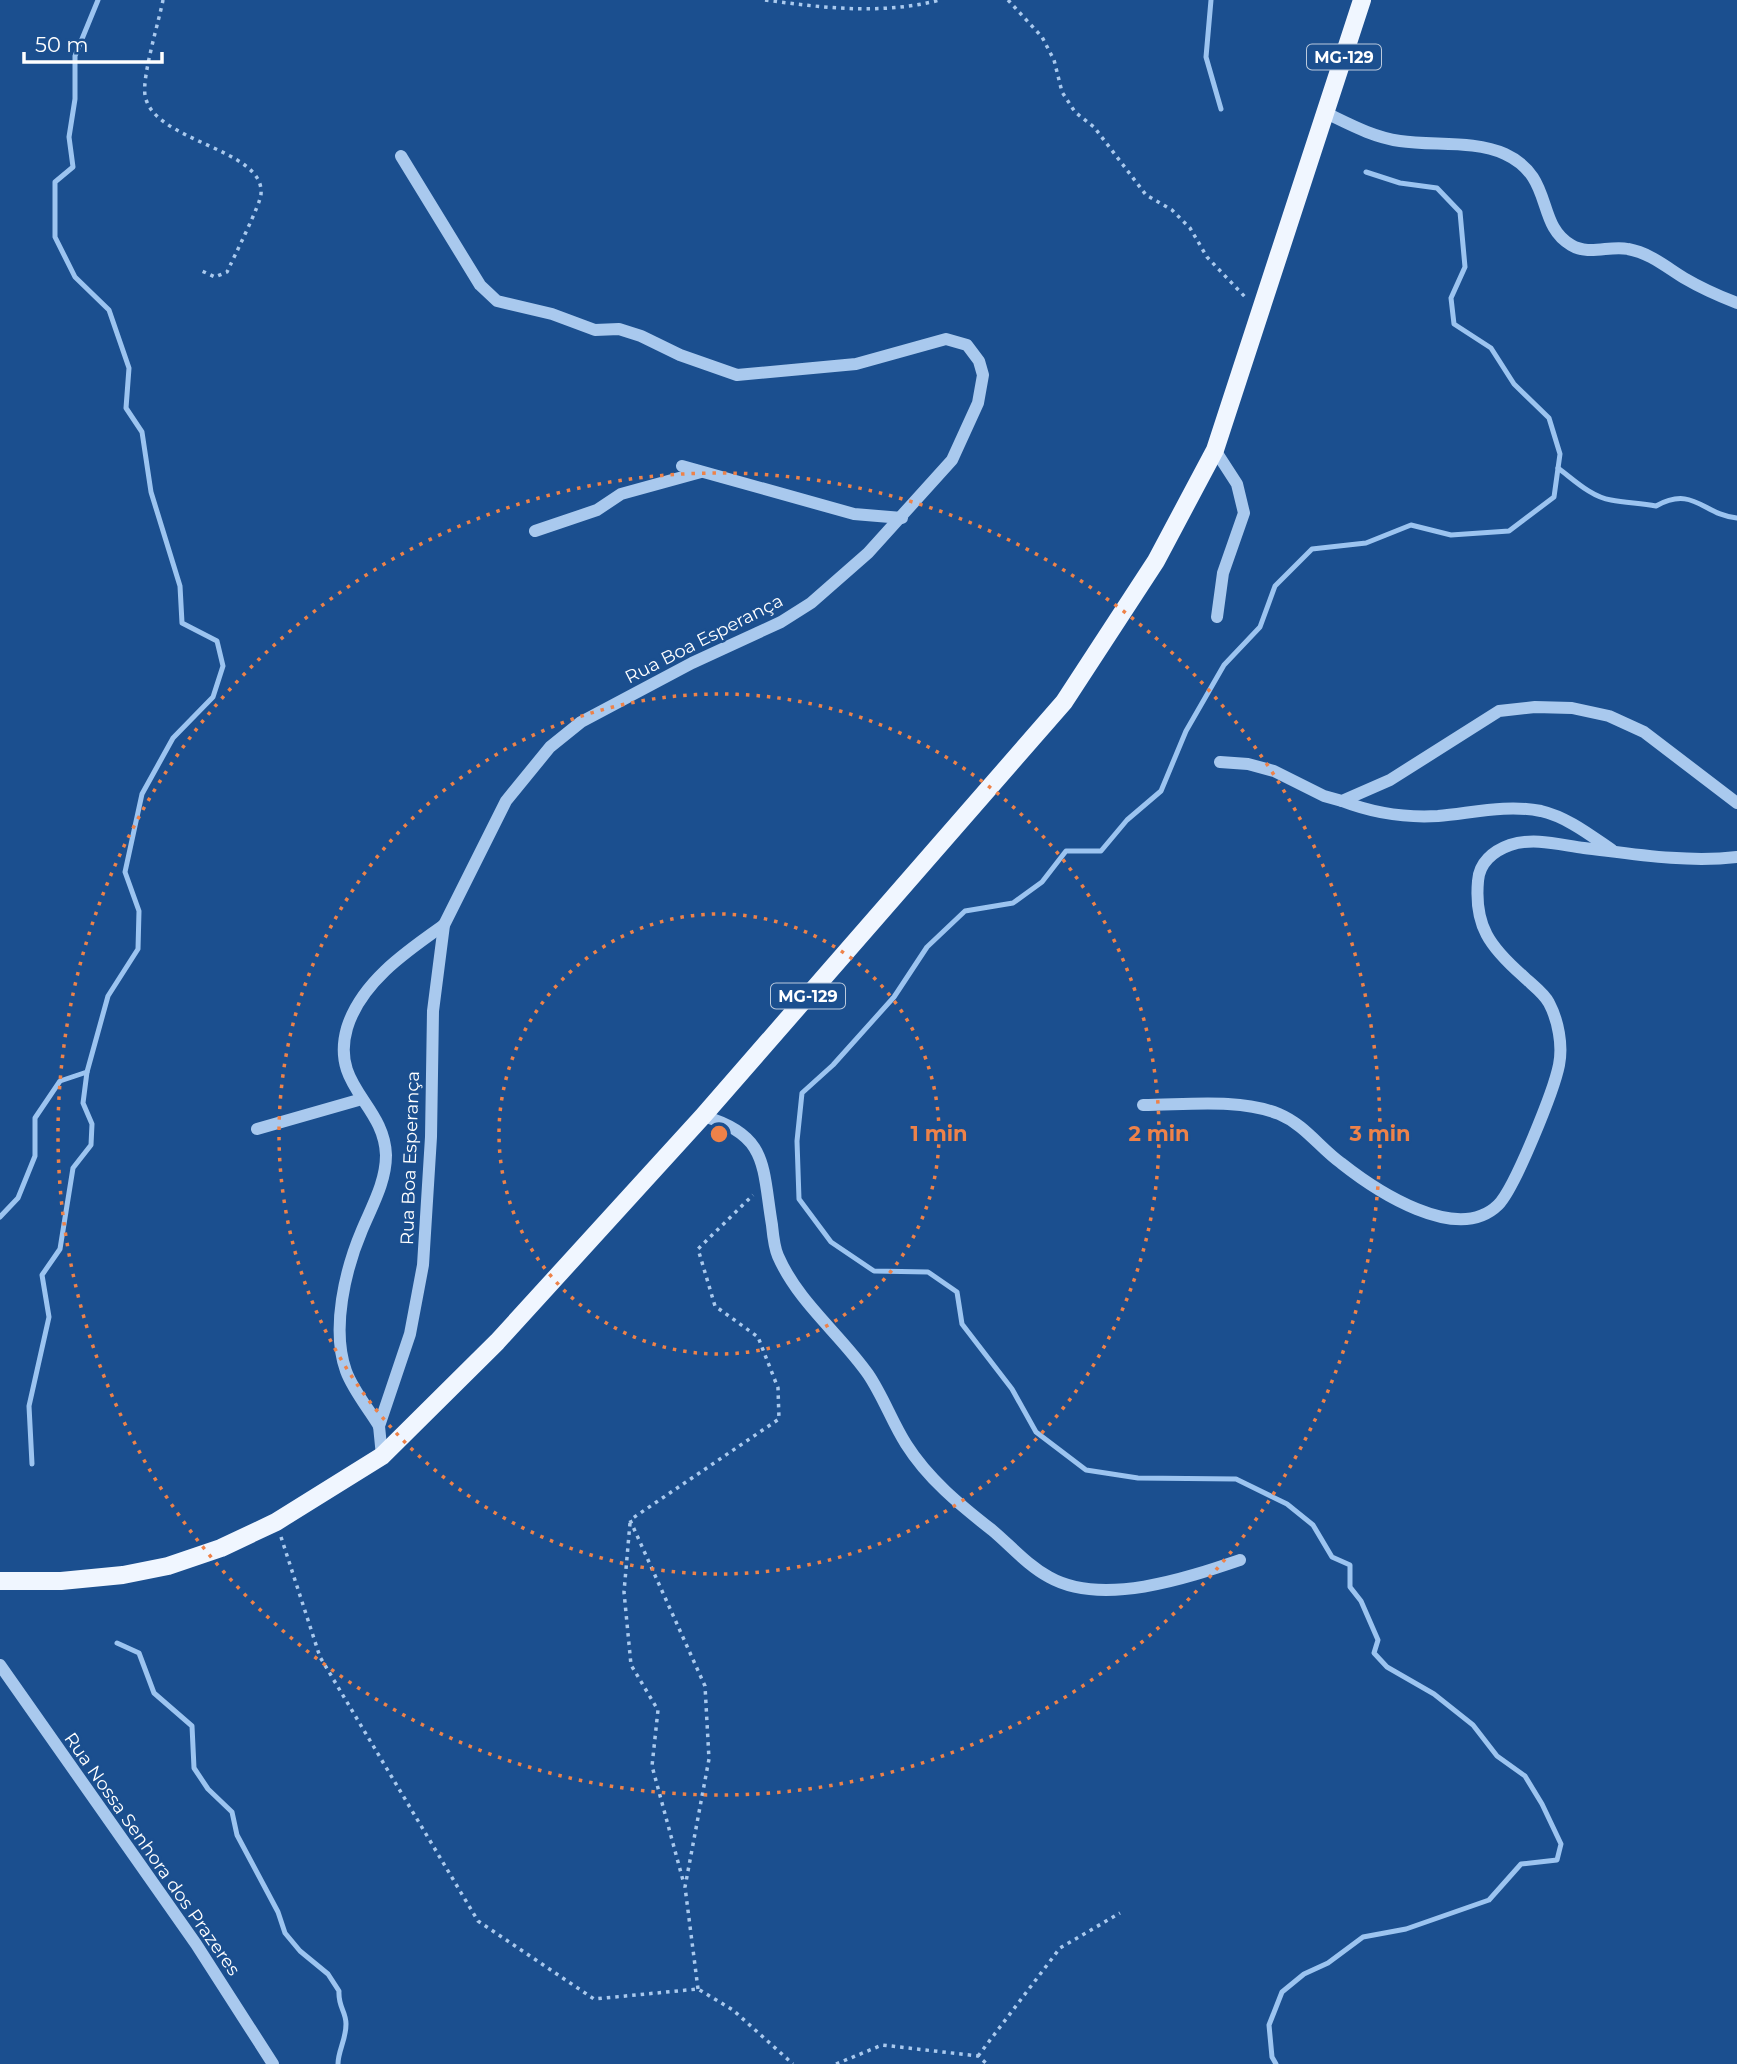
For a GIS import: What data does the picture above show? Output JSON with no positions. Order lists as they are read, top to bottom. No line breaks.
{"streets":{"main road":["MG-129"],"street":["Rua Boa Esperança","Rua Nossa Senhora dos Prazeres"]},"crossings":[["MG-129","Rua Boa Esperança"]],"scale_bar":"50 m","rings":["1 min","2 min","3 min"]}
